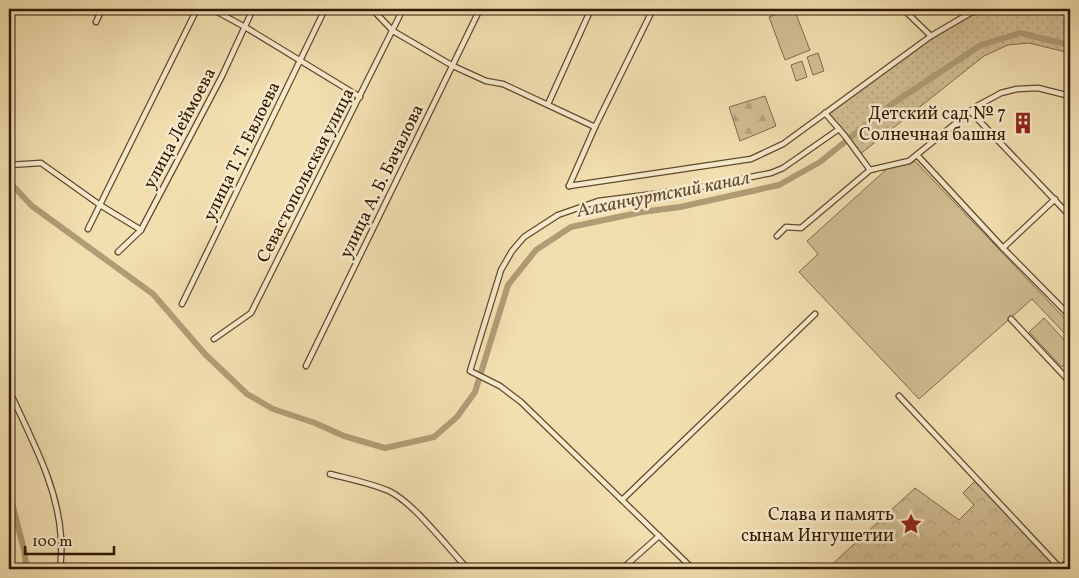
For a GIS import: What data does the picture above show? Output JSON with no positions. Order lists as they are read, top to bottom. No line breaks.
{"streets":{"street":["улица Леймоева","улица Т. Т. Евлоева","Севастопольская улица","улица А. Б. Бачалова"]},"water":["Алханчуртский канал"],"places":{"building":["Детский сад № 7 Солнечная башня"],"place":["Слава и память сынам Ингушетии"]},"scale_bar":"100 m"}
